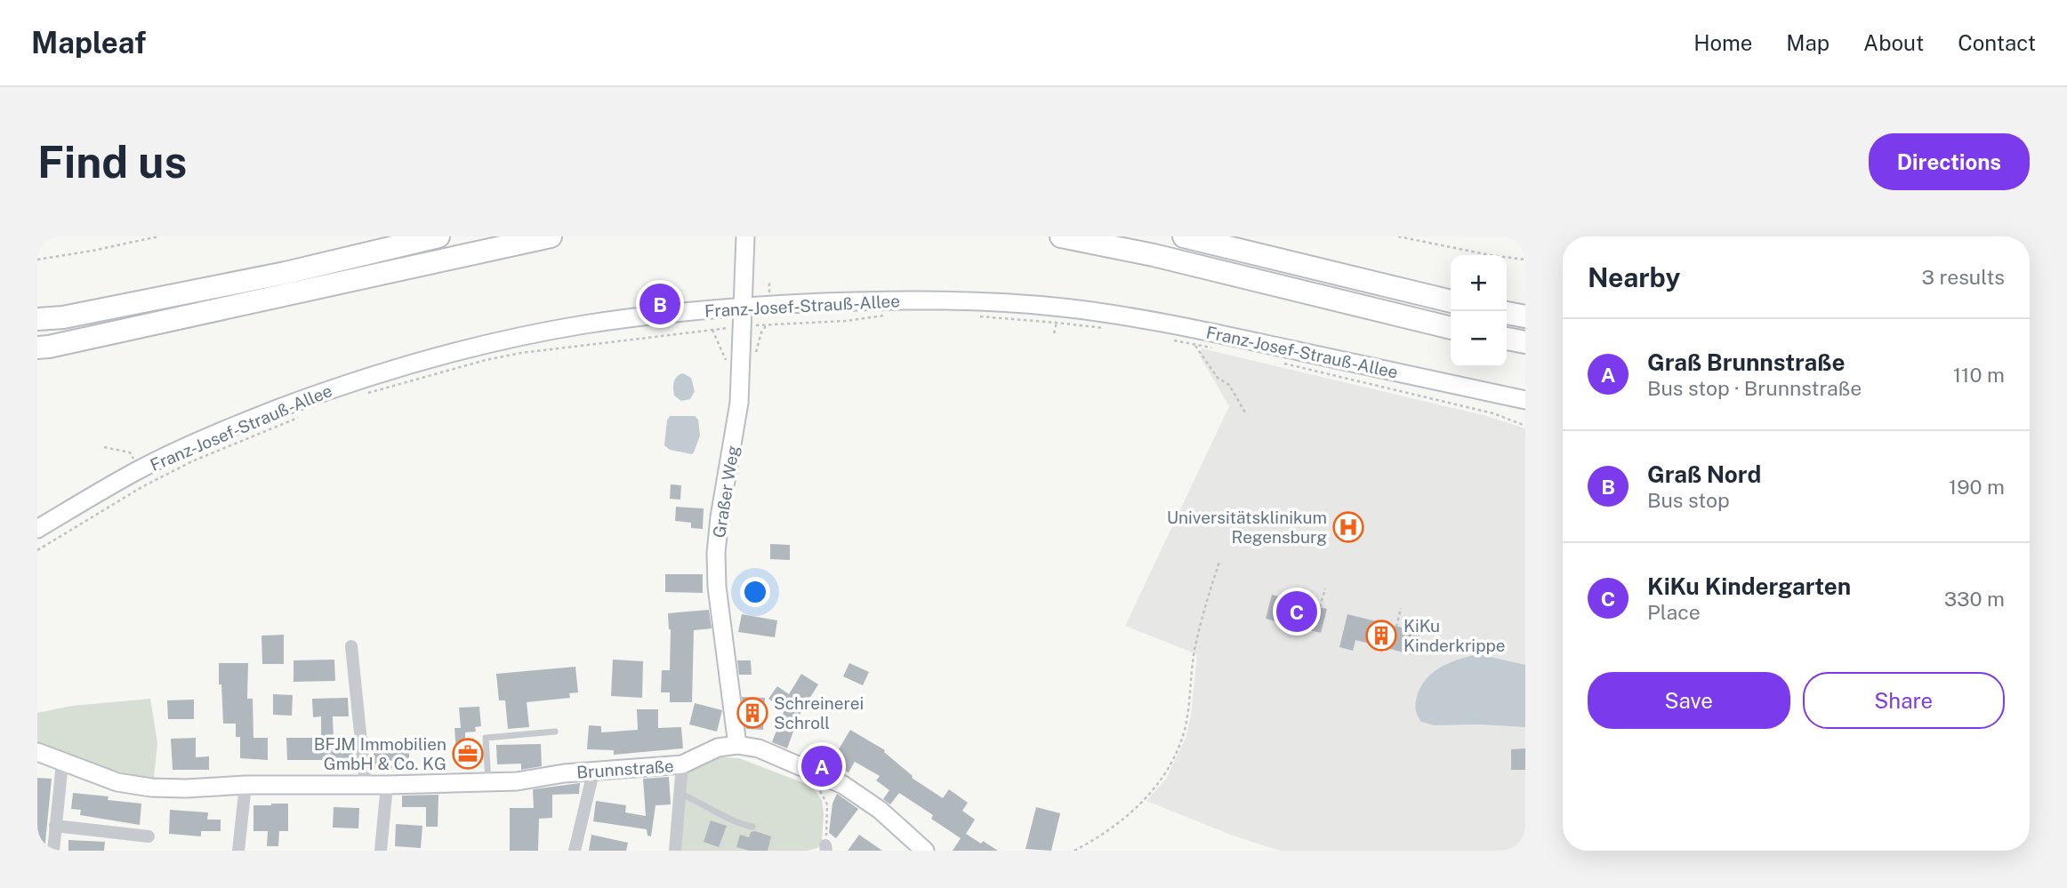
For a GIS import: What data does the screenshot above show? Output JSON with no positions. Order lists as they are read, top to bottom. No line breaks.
{"streets":{"street":["Franz-Josef-Strauß-Allee","Graßer Weg","Brunnstraße"]},"crossings":[["Franz-Josef-Strauß-Allee","Graßer Weg"],["Graßer Weg","Brunnstraße"]],"places":{"hospital":["Universitätsklinikum Regensburg"],"building":["KiKu Kinderkrippe","Schreinerei Schroll"],"office":["BFJM Immobilien GmbH & Co. KG"]},"page":{"header":"Mapleaf","nav":["Home","Map","About","Contact"],"buttons":["Directions",["Save","Share"]],"title":"Find us","heading":["Nearby","3 results"],"map_buttons":["+","−"],"pins":["B","C","A"],"list":[{"mark":"A","name":"Graß Brunnstraße","note":"Bus stop · Brunnstraße","value":"110 m"},{"mark":"B","name":"Graß Nord","note":"Bus stop","value":"190 m"},{"mark":"C","name":"KiKu Kindergarten","note":"Place","value":"330 m"}]}}
